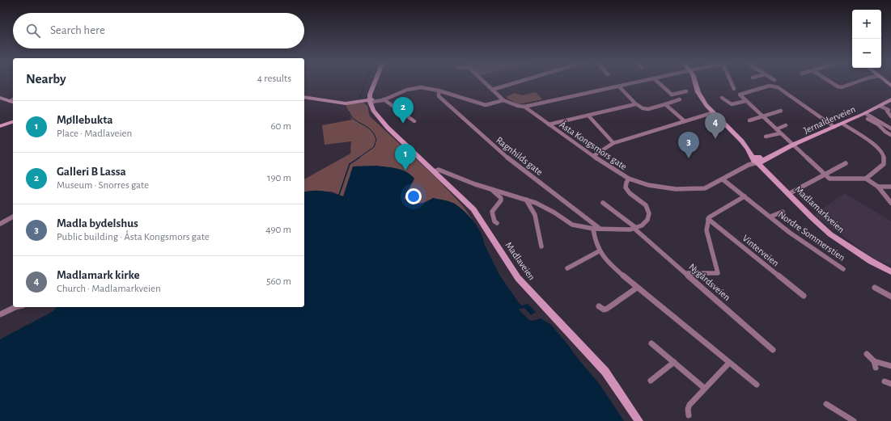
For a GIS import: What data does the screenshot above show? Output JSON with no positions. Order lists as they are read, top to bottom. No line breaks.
{"streets":{"main road":["Jernalderveien","Madlamarkveien","Madlaveien"],"street":["Åsta Kongsmors gate","Ragnhilds gate","Nordre Sommerstien","Vinterveien","Nygårdsveien"]},"crossings":[["Jernalderveien","Åsta Kongsmors gate"],["Jernalderveien","Madlamarkveien"],["Åsta Kongsmors gate","Madlamarkveien"],["Åsta Kongsmors gate","Nordre Sommerstien"]],"page":{"map_buttons":["+","−"],"search":"Search here","heading":["Nearby","4 results"],"pins":["2","4","3","1"],"list":[{"mark":"1","name":"Møllebukta","note":"Place · Madlaveien","value":"60 m"},{"mark":"2","name":"Galleri B Lassa","note":"Museum · Snorres gate","value":"190 m"},{"mark":"3","name":"Madla bydelshus","note":"Public building · Åsta Kongsmors gate","value":"490 m"},{"mark":"4","name":"Madlamark kirke","note":"Church · Madlamarkveien","value":"560 m"}]}}
